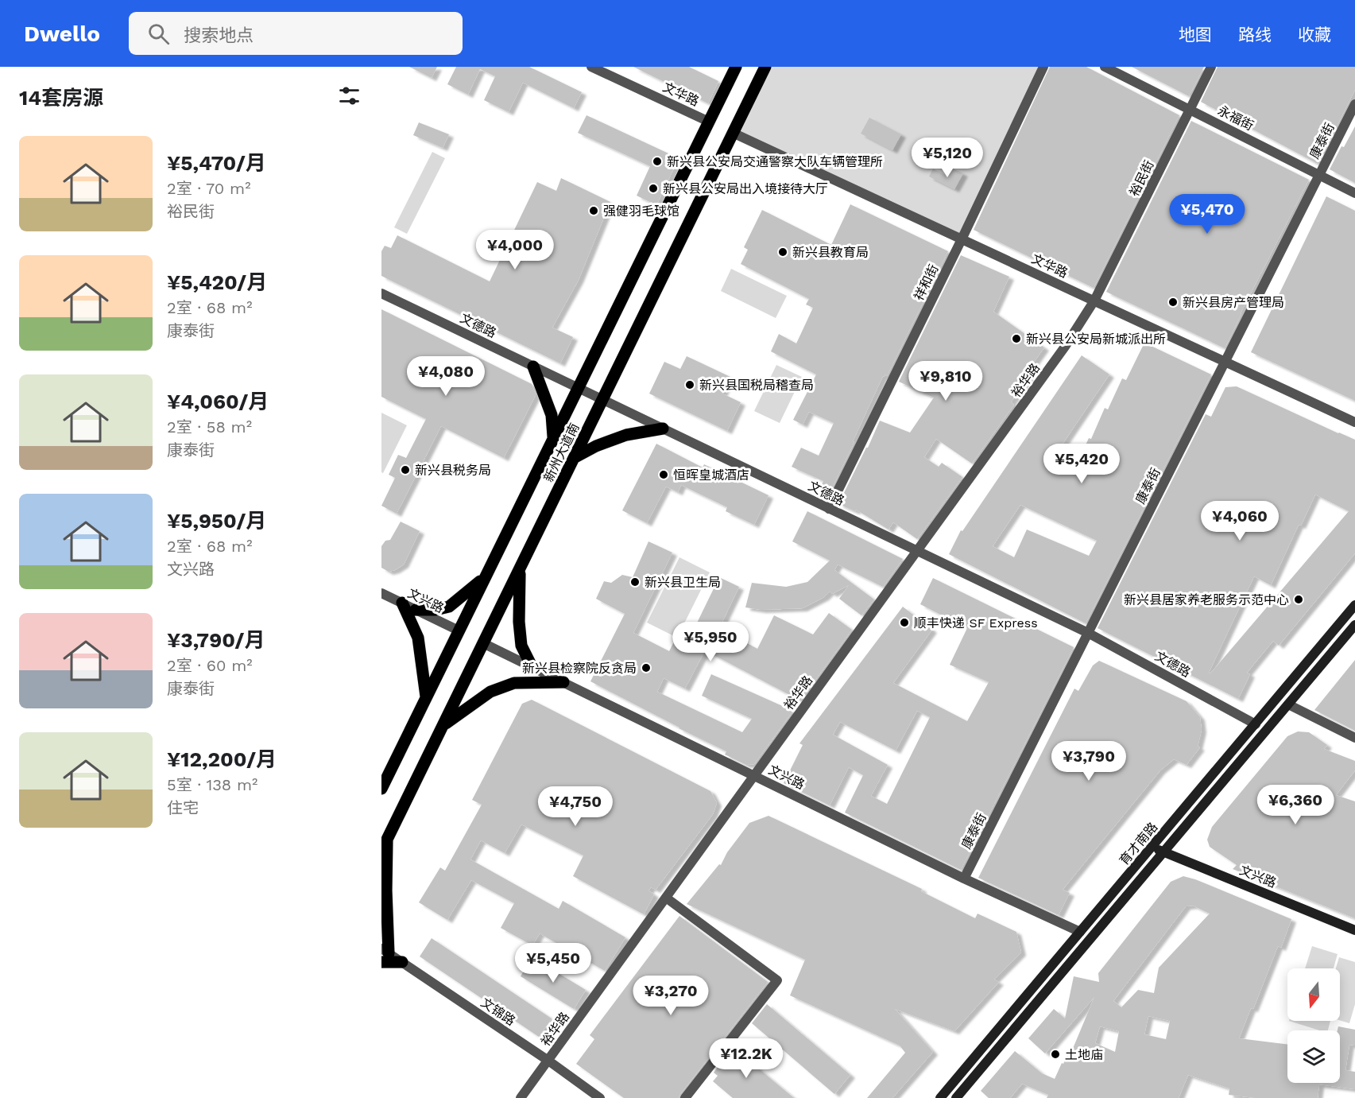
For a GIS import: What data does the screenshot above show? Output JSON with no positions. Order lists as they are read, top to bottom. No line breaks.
{"streets":{"main road":["新州大道南"],"street":["文华路","永福街","康泰街","裕民街","祥和街","文德路","裕华路","文兴路","育才南路","文锦路"]},"crossings":[["文华路","康泰街"],["文华路","裕民街"],["文华路","祥和街"],["文华路","裕华路"],["文华路","新州大道南"],["永福街","康泰街"],["永福街","裕民街"],["康泰街","文德路"],["康泰街","文兴路"],["裕民街","裕华路"],["祥和街","文德路"],["文德路","裕华路"],["文德路","新州大道南"],["文德路","育才南路"],["裕华路","文兴路"],["裕华路","文锦路"],["新州大道南","文兴路"],["文兴路","育才南路"]],"places":["新兴县公安局交通警察大队车辆管理所","新兴县公安局出入境接待大厅","强健羽毛球馆","新兴县教育局","新兴县房产管理局","新兴县公安局新城派出所","新兴县国税局稽查局","新兴县税务局","恒晖皇城酒店","新兴县卫生局","新兴县居家养老服务示范中心","顺丰快递 SF Express","新兴县检察院反贪局","土地庙"],"north":"bottom","page":{"header":"Dwello","search":"搜索地点","nav":["地图","路线","收藏"],"heading":"14套房源","list":[{"name":"¥5,470/月","note":"2室 · 70 m² · 裕民街"},{"name":"¥5,420/月","note":"2室 · 68 m² · 康泰街"},{"name":"¥4,060/月","note":"2室 · 58 m² · 康泰街"},{"name":"¥5,950/月","note":"2室 · 68 m² · 文兴路"},{"name":"¥3,790/月","note":"2室 · 60 m² · 康泰街"},{"name":"¥12,200/月","note":"5室 · 138 m² · 住宅"}],"price":["¥5,120","¥5,470","¥4,000","¥4,080","¥9,810","¥5,420","¥4,060","¥5,950","¥3,790","¥6,360","¥4,750","¥5,450","¥3,270","¥12.2K"]}}
